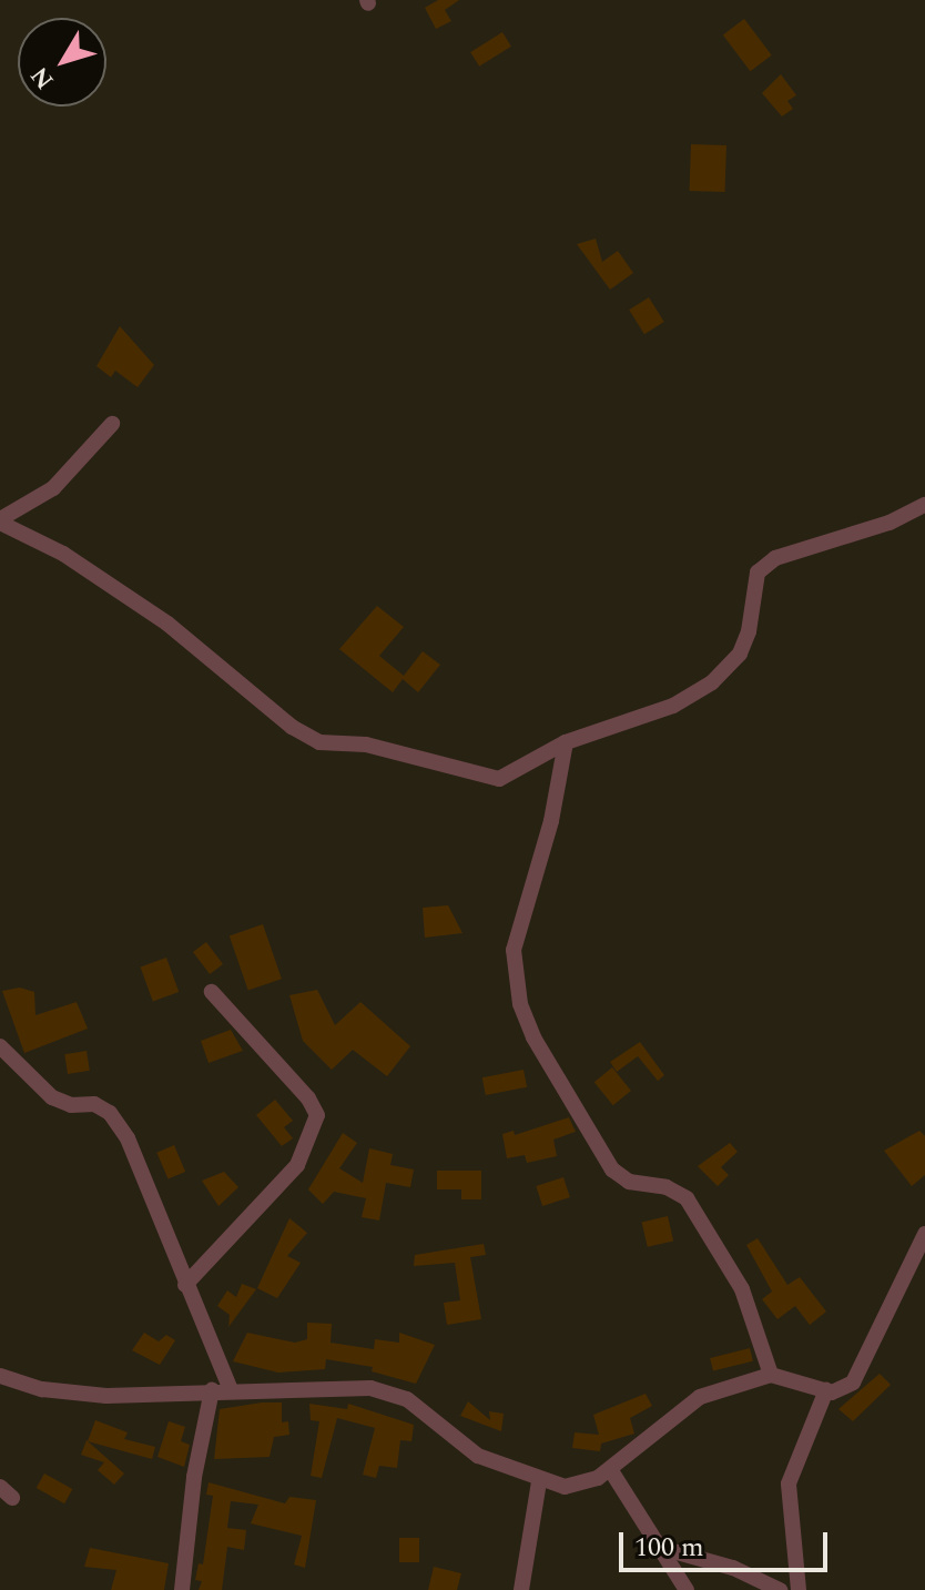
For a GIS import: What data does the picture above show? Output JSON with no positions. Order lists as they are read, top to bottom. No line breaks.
{"scale_bar":"100 m","north":"bottom left"}
